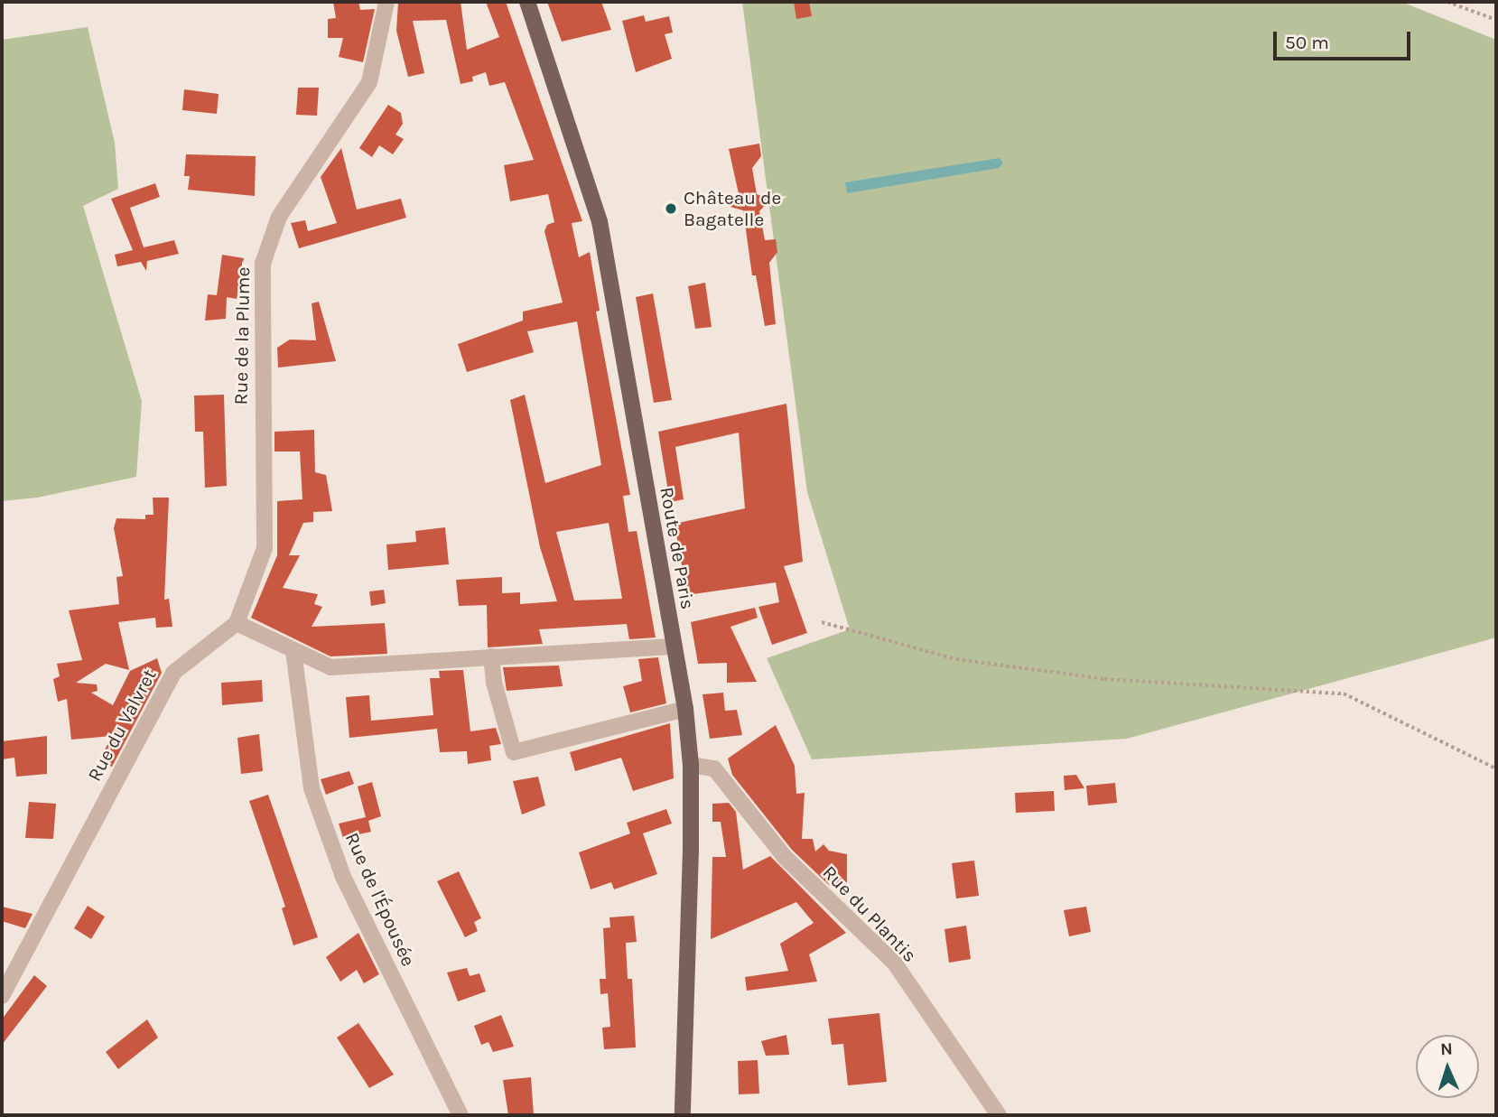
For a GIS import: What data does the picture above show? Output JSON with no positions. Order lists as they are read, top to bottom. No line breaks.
{"streets":{"main road":["Route de Paris"],"street":["Rue de la Plume","Rue du Valvret","Rue de l'Épousée","Rue du Plantis"]},"crossings":[["Rue de la Plume","Rue du Valvret"],["Route de Paris","Rue du Plantis"]],"places":["Château de Bagatelle"],"scale_bar":"50 m","north":"top"}
